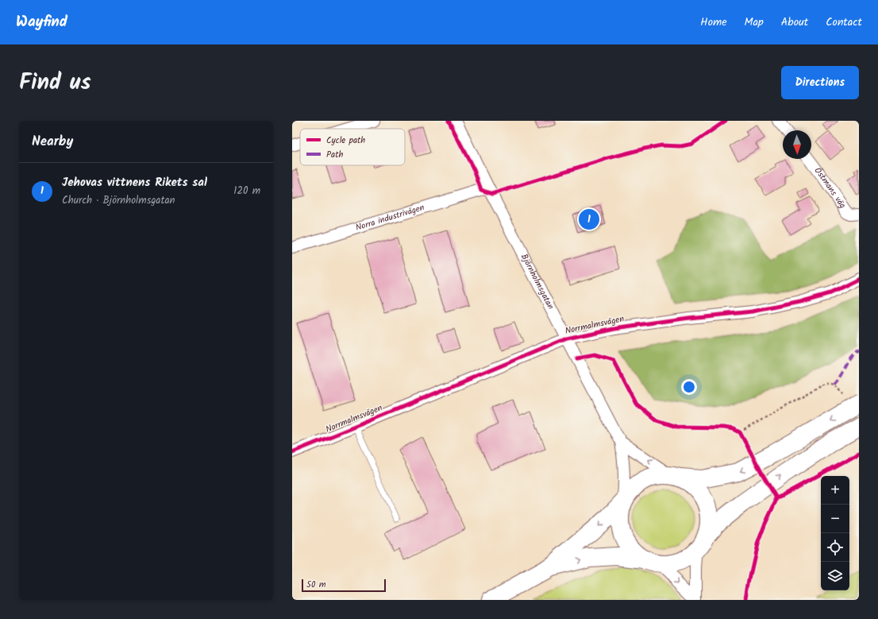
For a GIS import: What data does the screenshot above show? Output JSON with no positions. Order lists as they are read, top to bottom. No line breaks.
{"streets":{"street":["Östmans väg","Norra industrivägen","Björnholmsgatan","Norrmalmsvägen"]},"crossings":[["Norra industrivägen","Björnholmsgatan"],["Björnholmsgatan","Norrmalmsvägen"]],"legend":["Cycle path","Path"],"scale_bar":"50 m","north":"bottom","page":{"header":"Wayfind","nav":["Home","Map","About","Contact"],"title":"Find us","buttons":"Directions","heading":"Nearby","list":[{"mark":"1","name":"Jehovas vittnens Rikets sal","note":"Church · Björnholmsgatan","value":"120 m"}],"pins":"1","map_buttons":["+","−"],"scale":"50 m"}}
